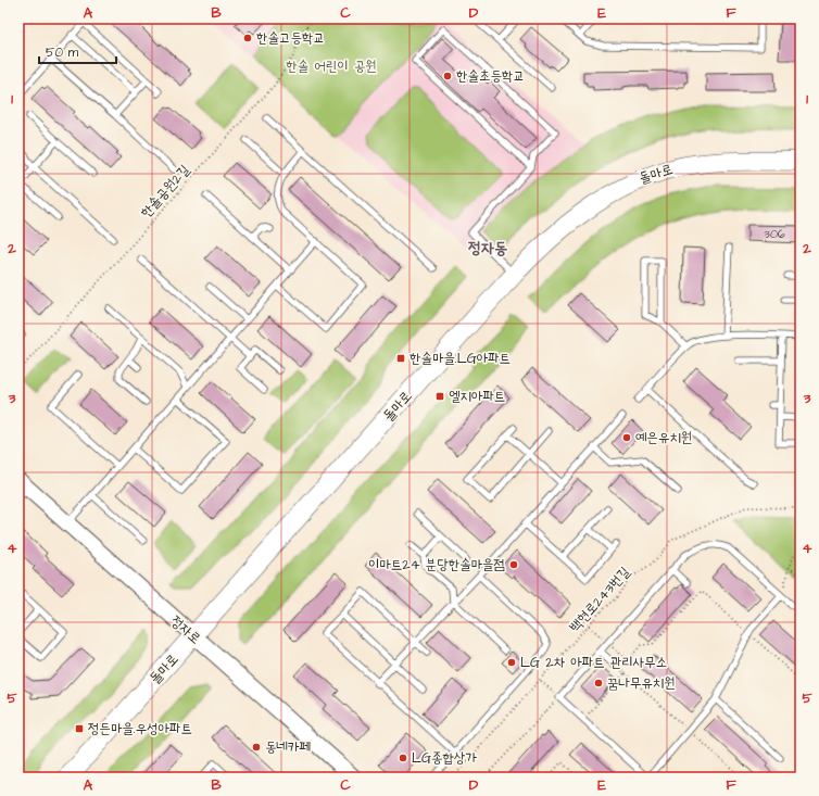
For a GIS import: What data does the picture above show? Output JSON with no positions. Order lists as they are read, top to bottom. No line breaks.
{"streets":{"main road":["돌마로"],"street":["정자로"],"path":["한솔공원2길","백현로243번길"]},"crossings":[["돌마로","정자로"]],"districts":["정자동"],"parks":["한솔 어린이 공원"],"places":{"other":["한솔고등학교","한솔초등학교","예은유치원","이마트24 분당한솔마을점","LG 2차 아파트 관리사무소","꿈나무유치원","동네카페","LG종합상가"],"transit":["한솔마을.LG아파트","엘지아파트","정든마을.우성아파트"]},"house_numbers":["306"],"scale_bar":"50 m","grid":{"columns":["A","B","C","D","E","F"],"rows":["1","2","3","4","5"]}}
